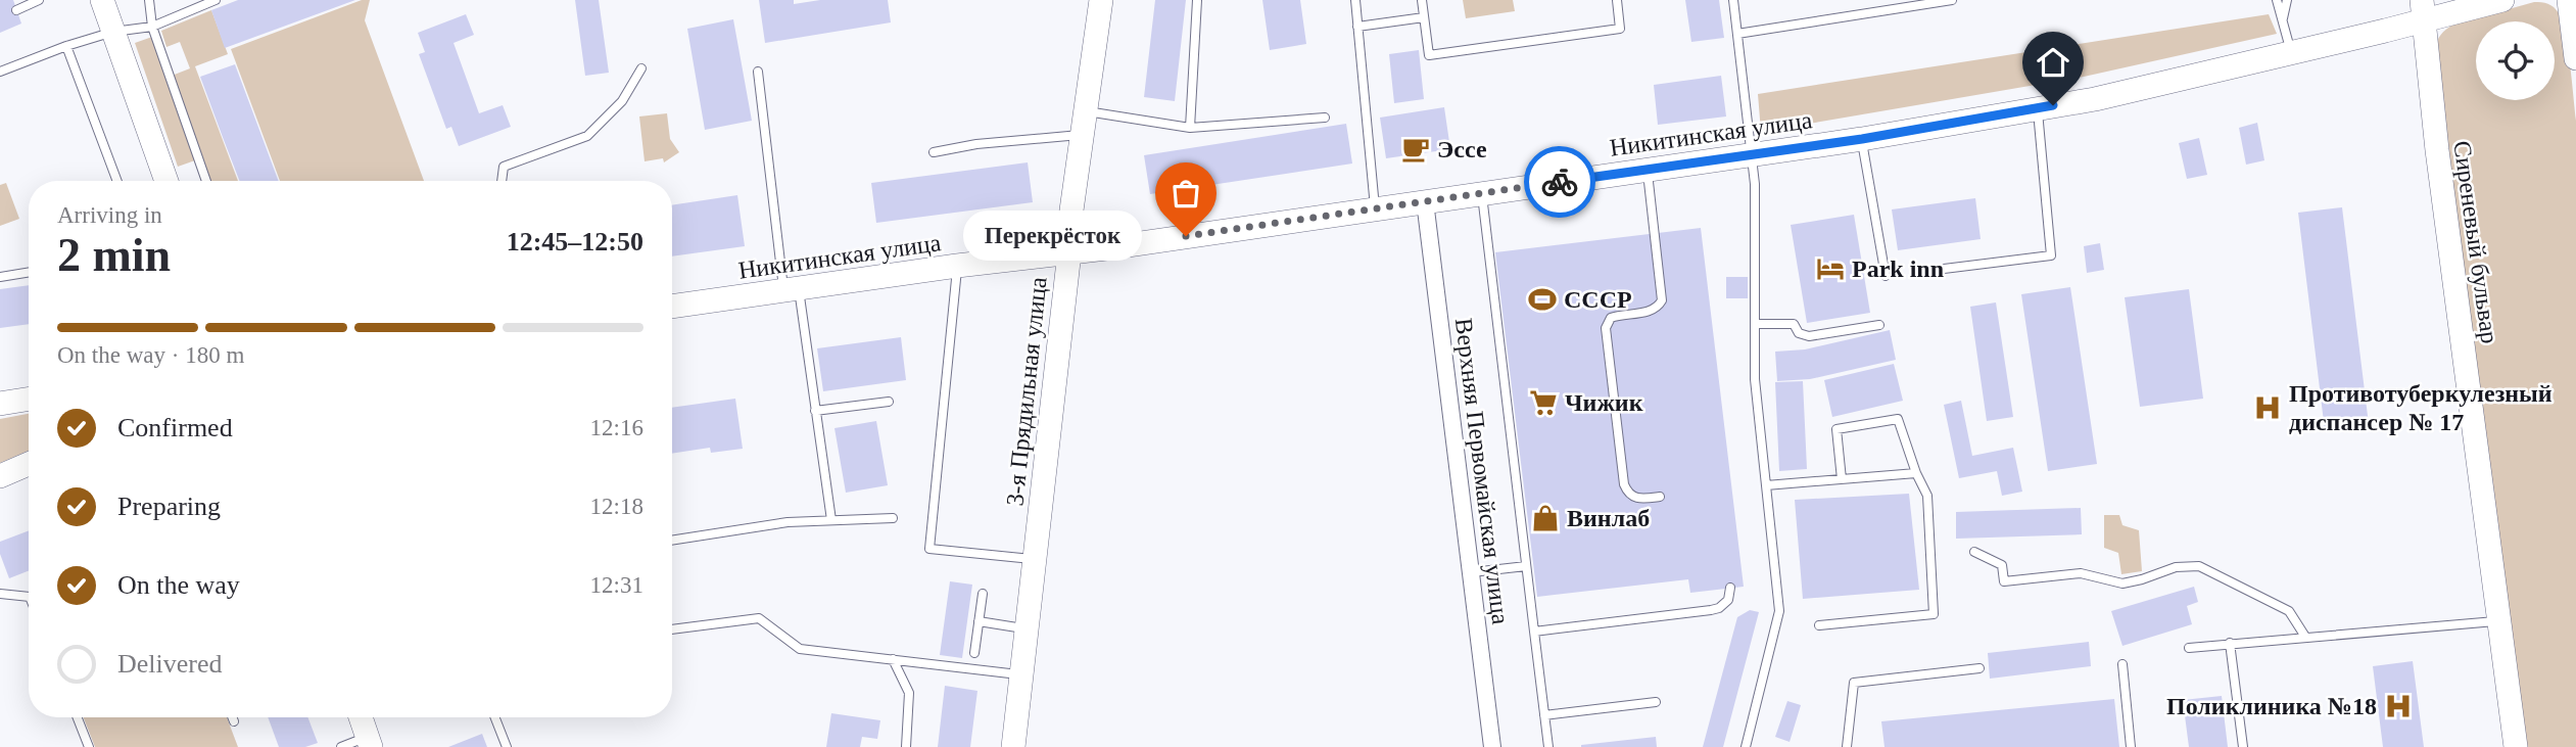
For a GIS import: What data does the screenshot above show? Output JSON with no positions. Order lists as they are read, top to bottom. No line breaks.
{"streets":{"street":["Никитинская улица","Сиреневый бульвар","3-я Прядильная улица","Верхняя Первомайская улица"]},"crossings":[["Никитинская улица","Сиреневый бульвар"],["Никитинская улица","3-я Прядильная улица"],["Никитинская улица","Верхняя Первомайская улица"]],"places":{"cafe":["Эссе"],"other":["Перекрёсток"],"hotel":["Park inn"],"sports":["СССР"],"supermarket":["Чижик"],"hospital":["Противотуберкулезный диспансер № 17","Поликлиника №18"],"shop":["Винлаб"]},"page":{"heading":["2 min","Arriving in","12:45–12:50"],"bubble":"Перекрёсток","bar":"On the way · 180 m","list":[["Confirmed","12:16"],["Preparing","12:18"],["On the way","12:31"],"Delivered"]}}
